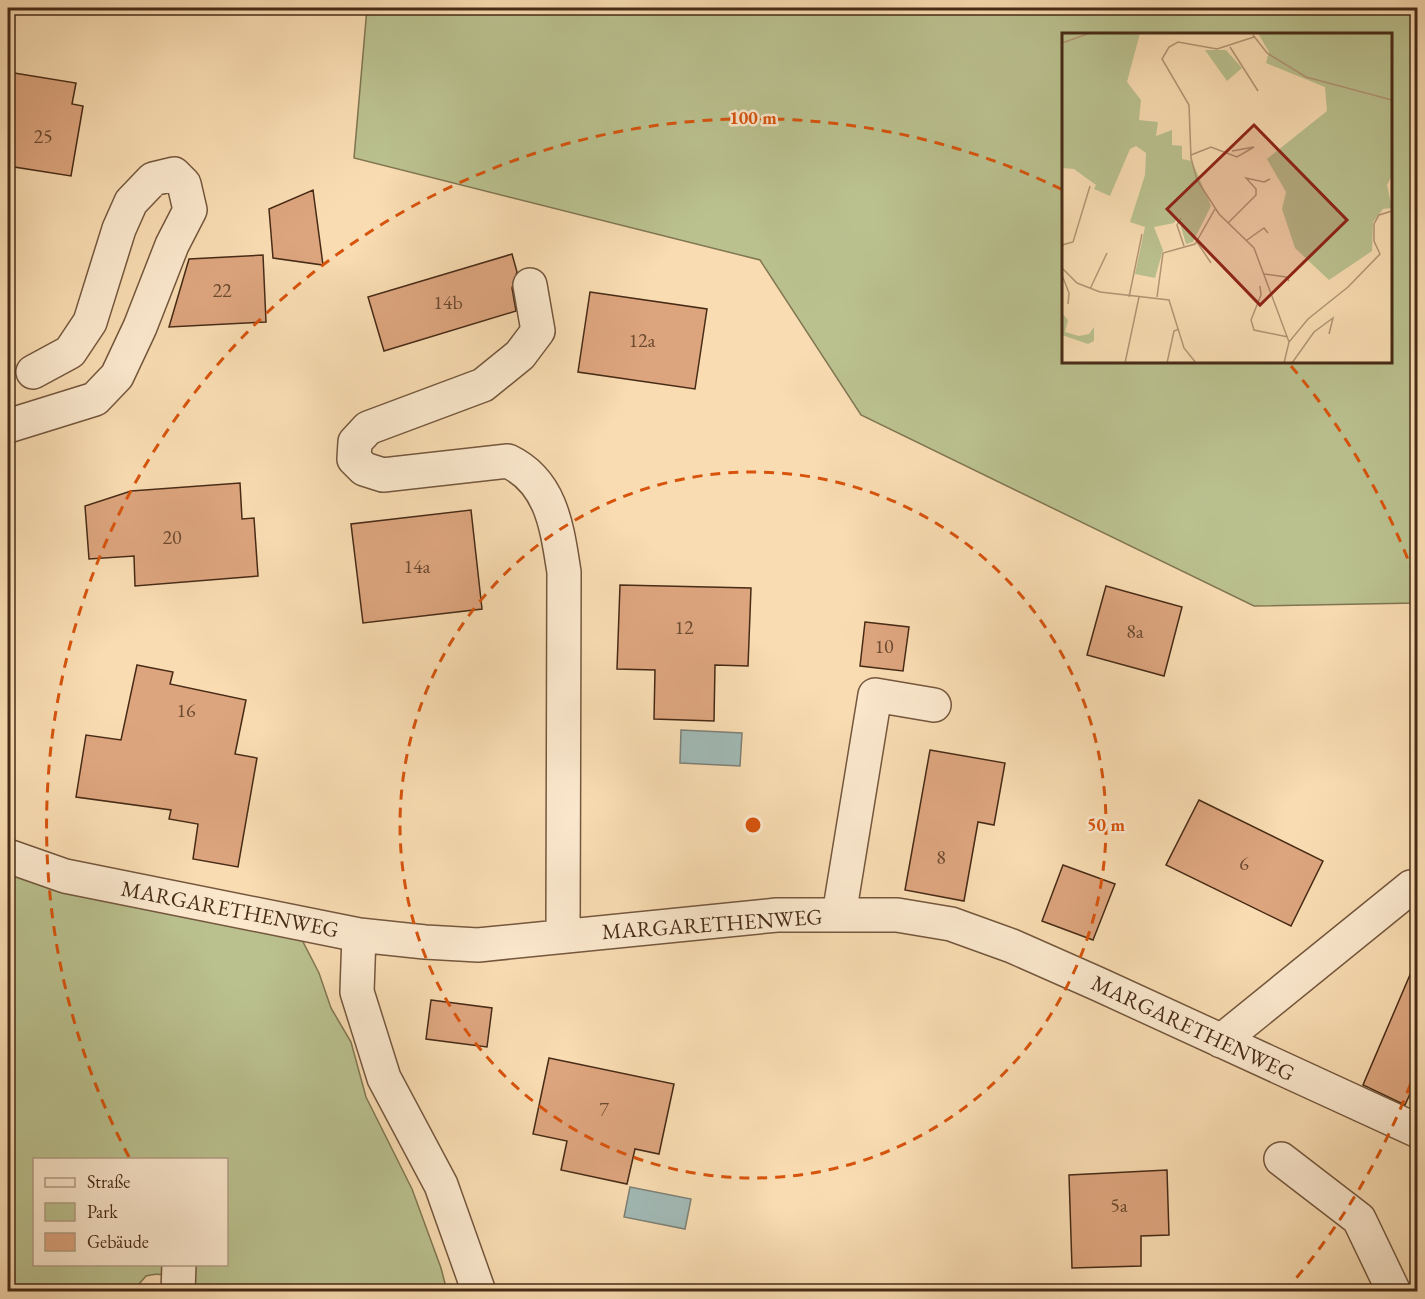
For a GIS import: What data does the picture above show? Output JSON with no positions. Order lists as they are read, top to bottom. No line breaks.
{"streets":{"street":["MARGARETHENWEG"]},"house_numbers":["25","22","14b","12a","20","14a","12","8a","10","16","8","6","7","5a"],"legend":["Straße","Park","Gebäude"],"rings":["100 m","50 m"]}
